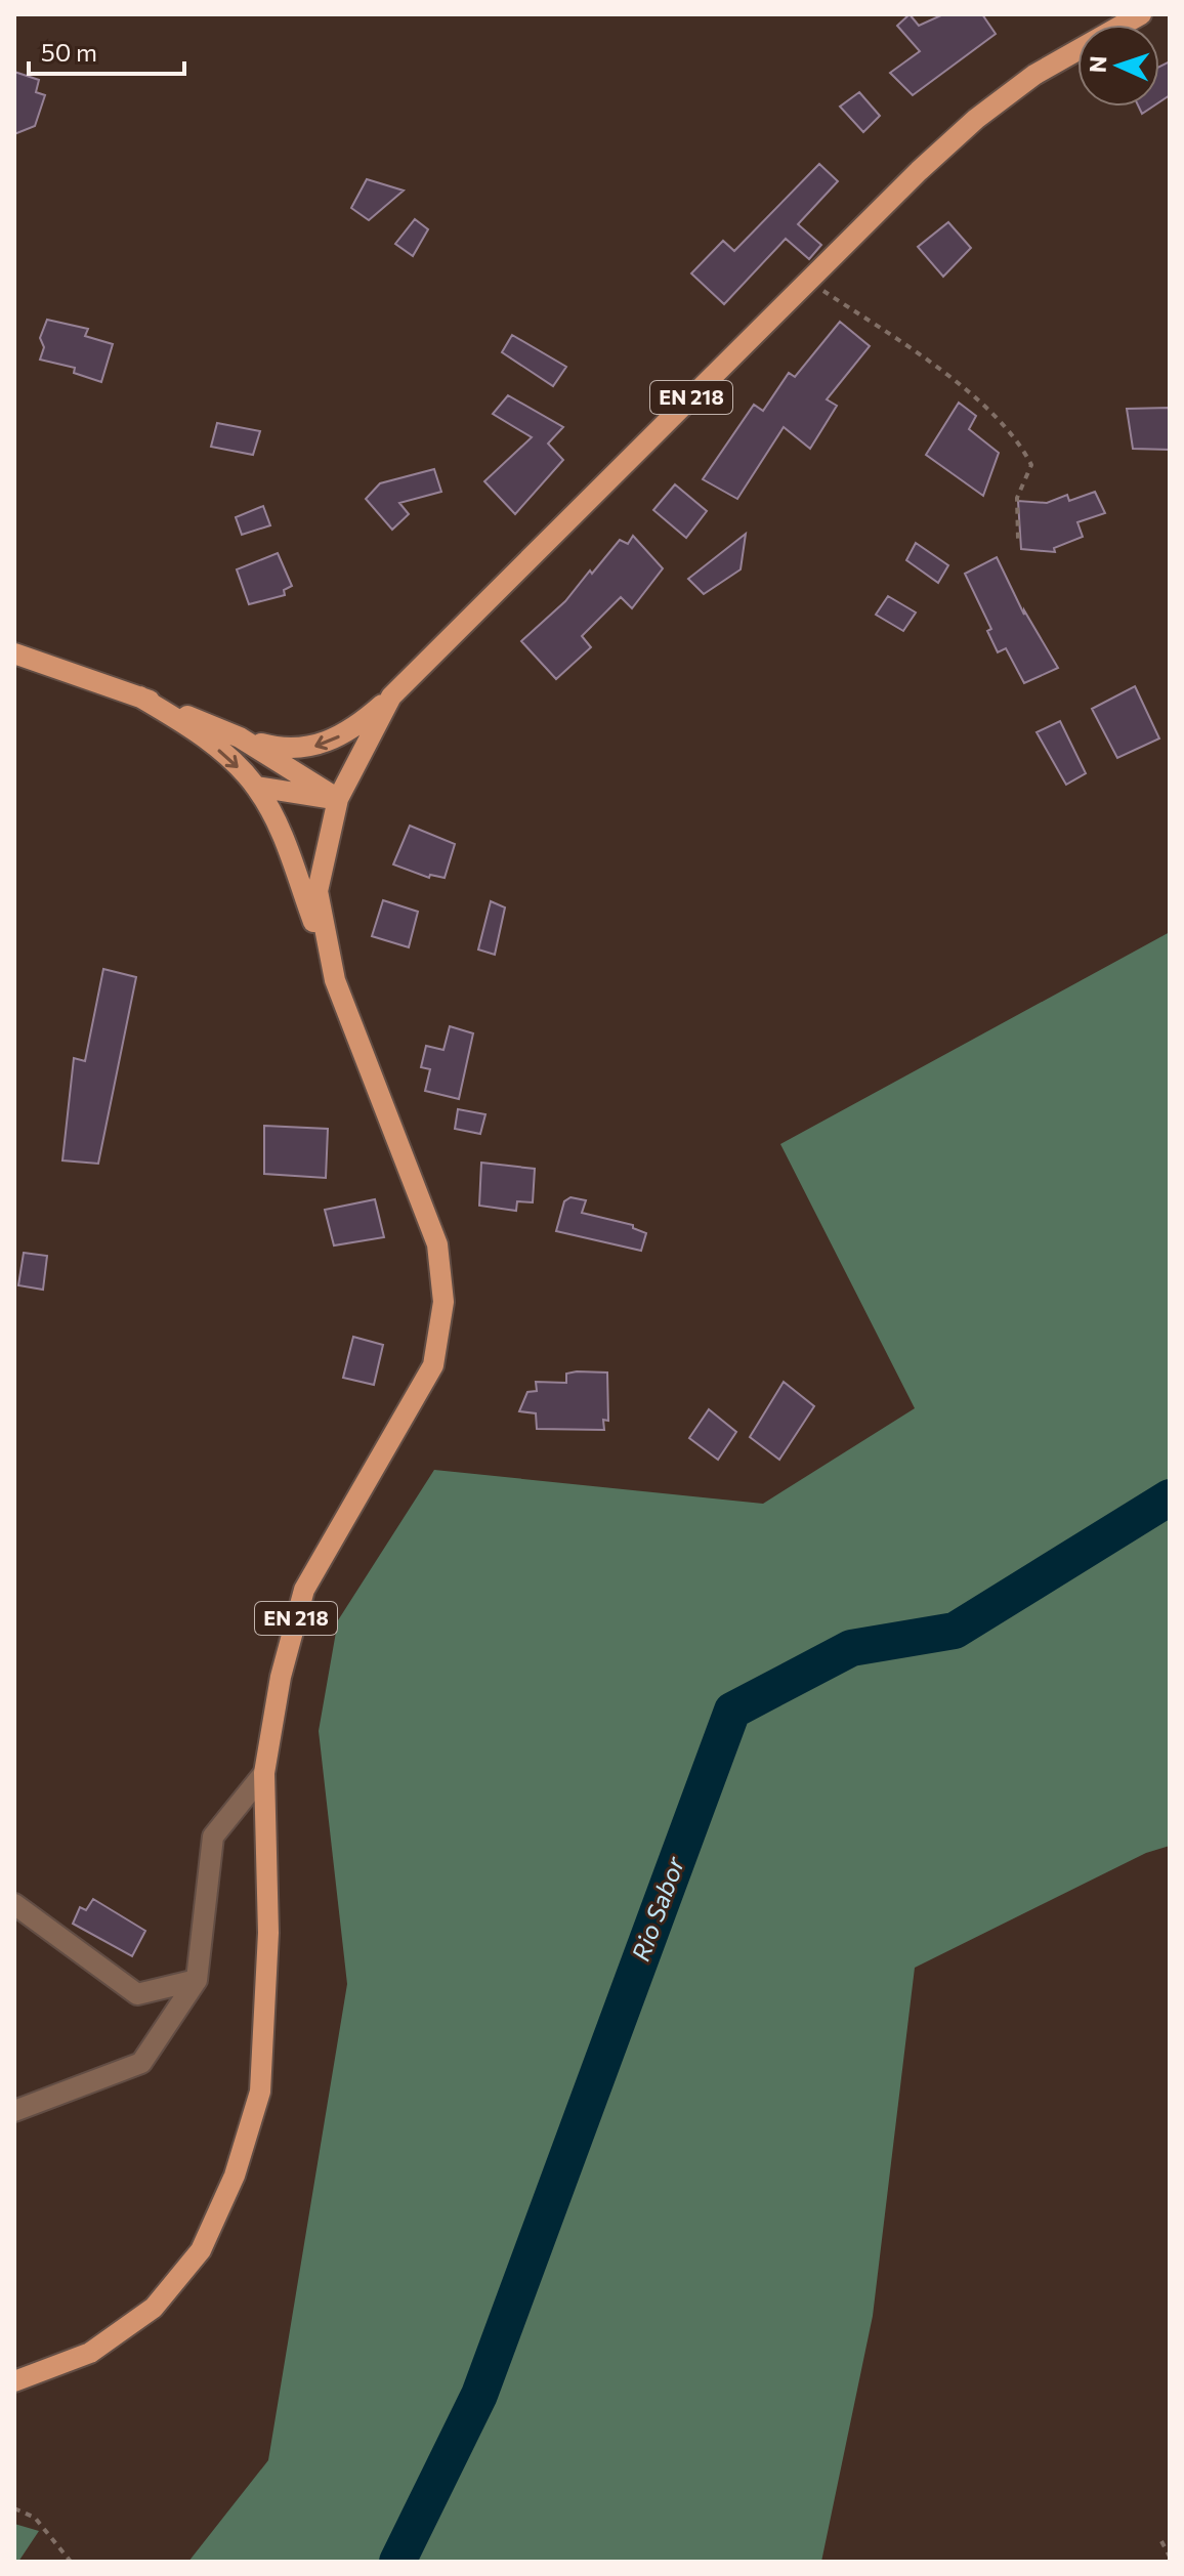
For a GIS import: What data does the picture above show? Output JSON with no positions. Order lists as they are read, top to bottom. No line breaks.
{"streets":{"main road":["EN 218"]},"water":["Rio Sabor"],"scale_bar":"50 m","north":"left"}
